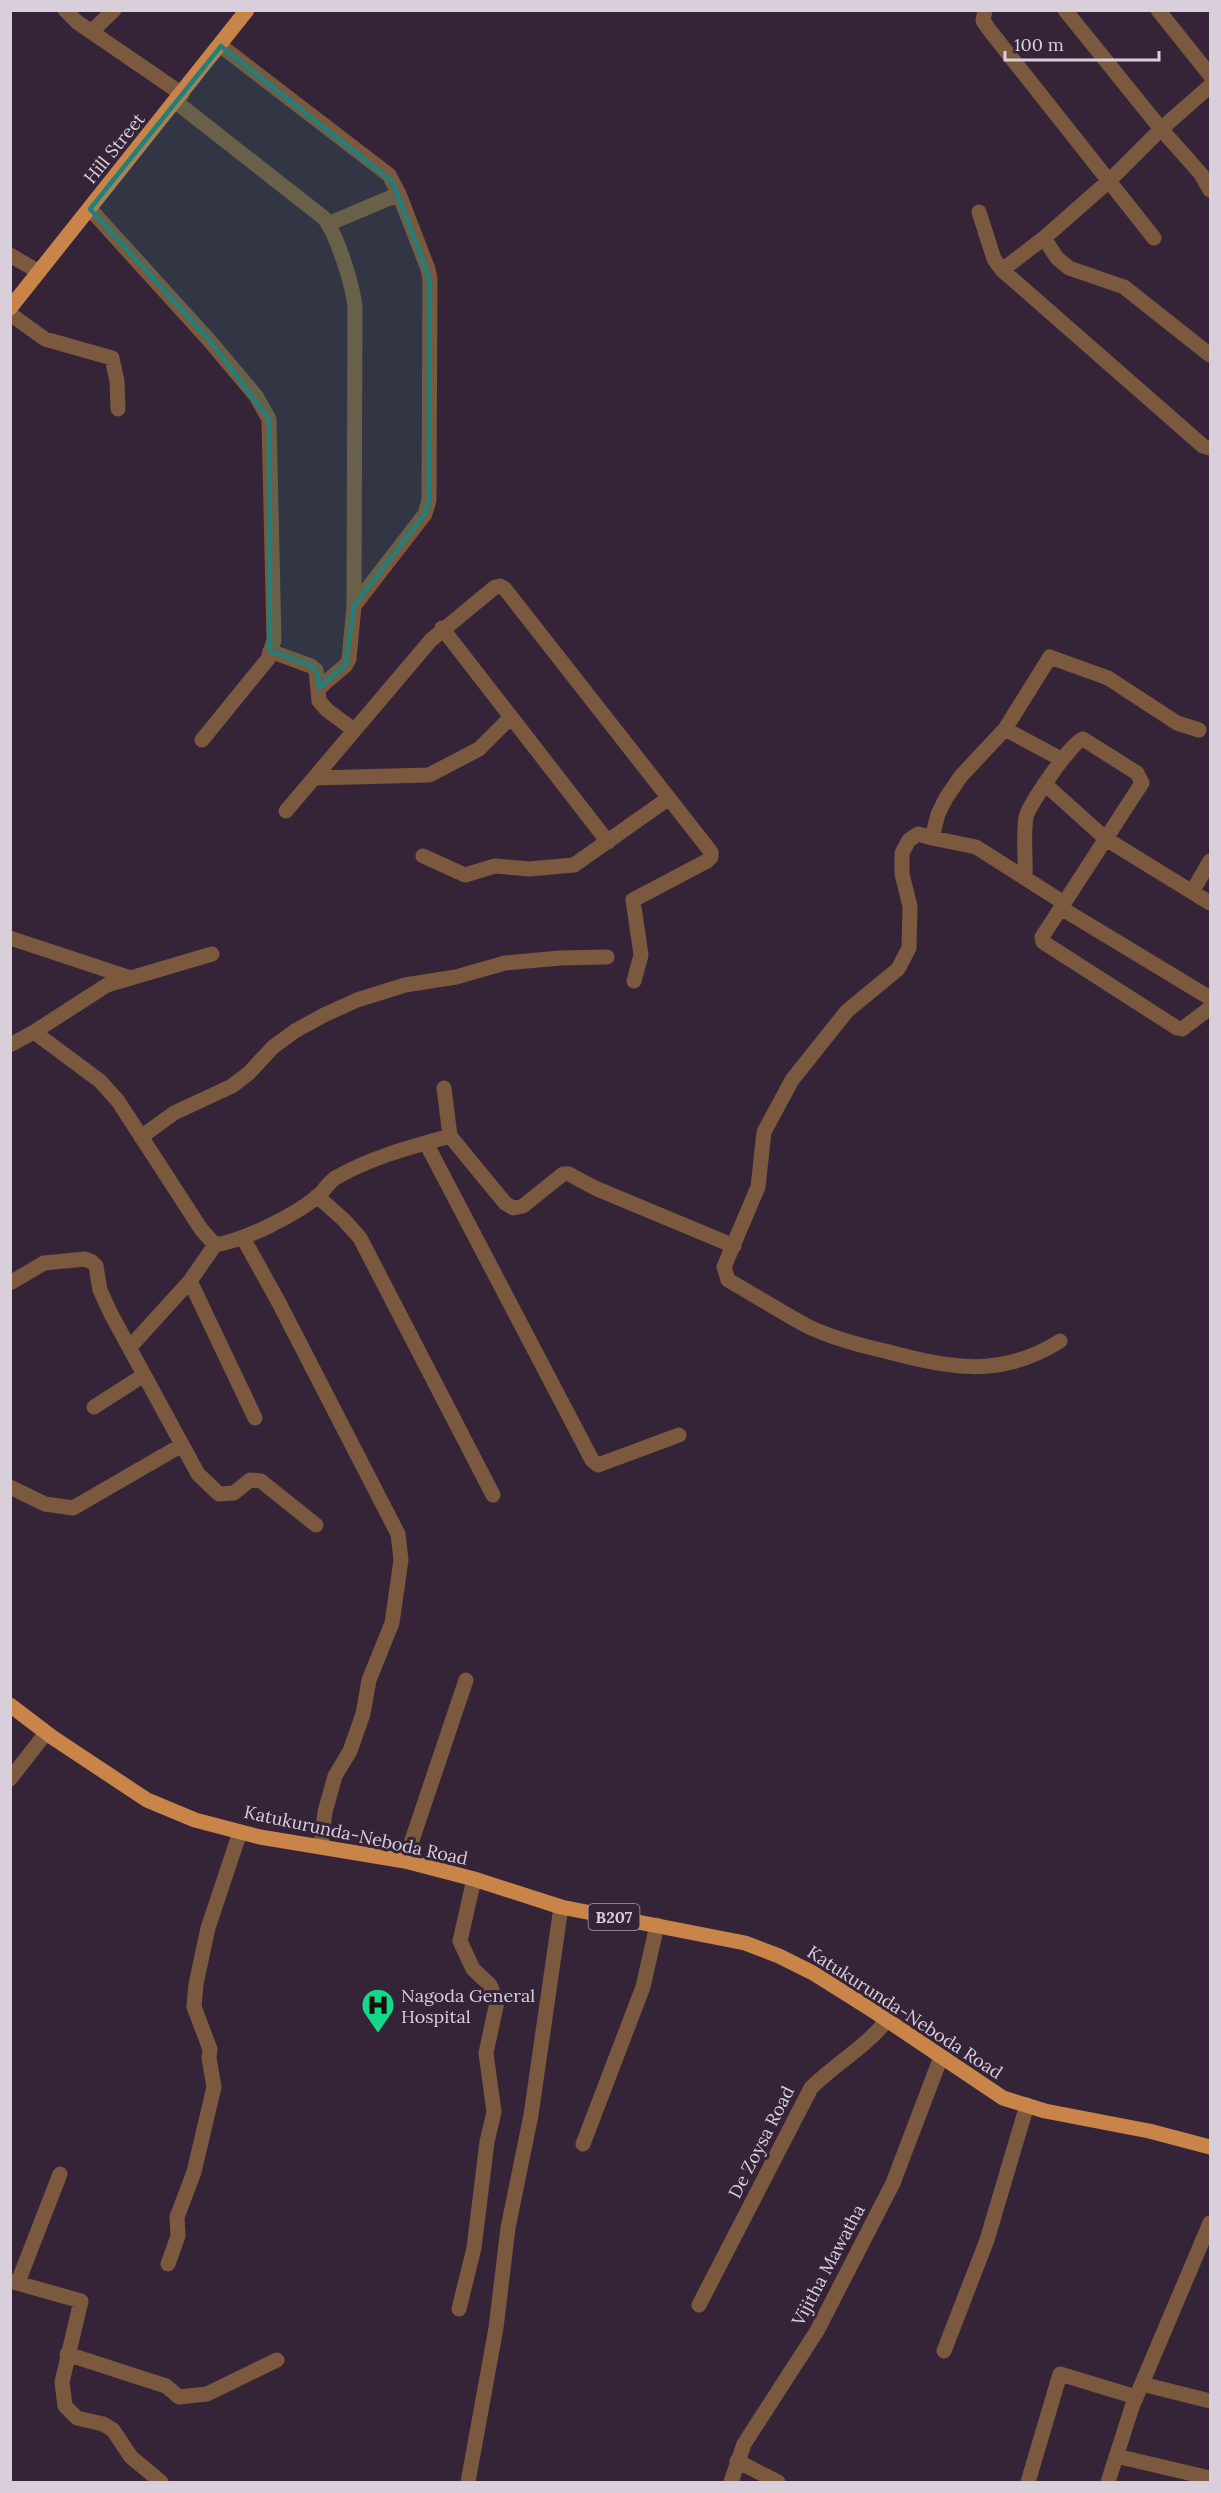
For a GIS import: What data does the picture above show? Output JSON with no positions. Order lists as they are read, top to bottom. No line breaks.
{"streets":{"main road":["Hill Street","Katukurunda-Neboda Road","B207"],"street":["De Zoysa Road","Vijitha Mawatha"]},"crossings":[["Katukurunda-Neboda Road","De Zoysa Road"],["Katukurunda-Neboda Road","Vijitha Mawatha"]],"places":{"hospital":["Nagoda General Hospital"]},"scale_bar":"100 m"}
